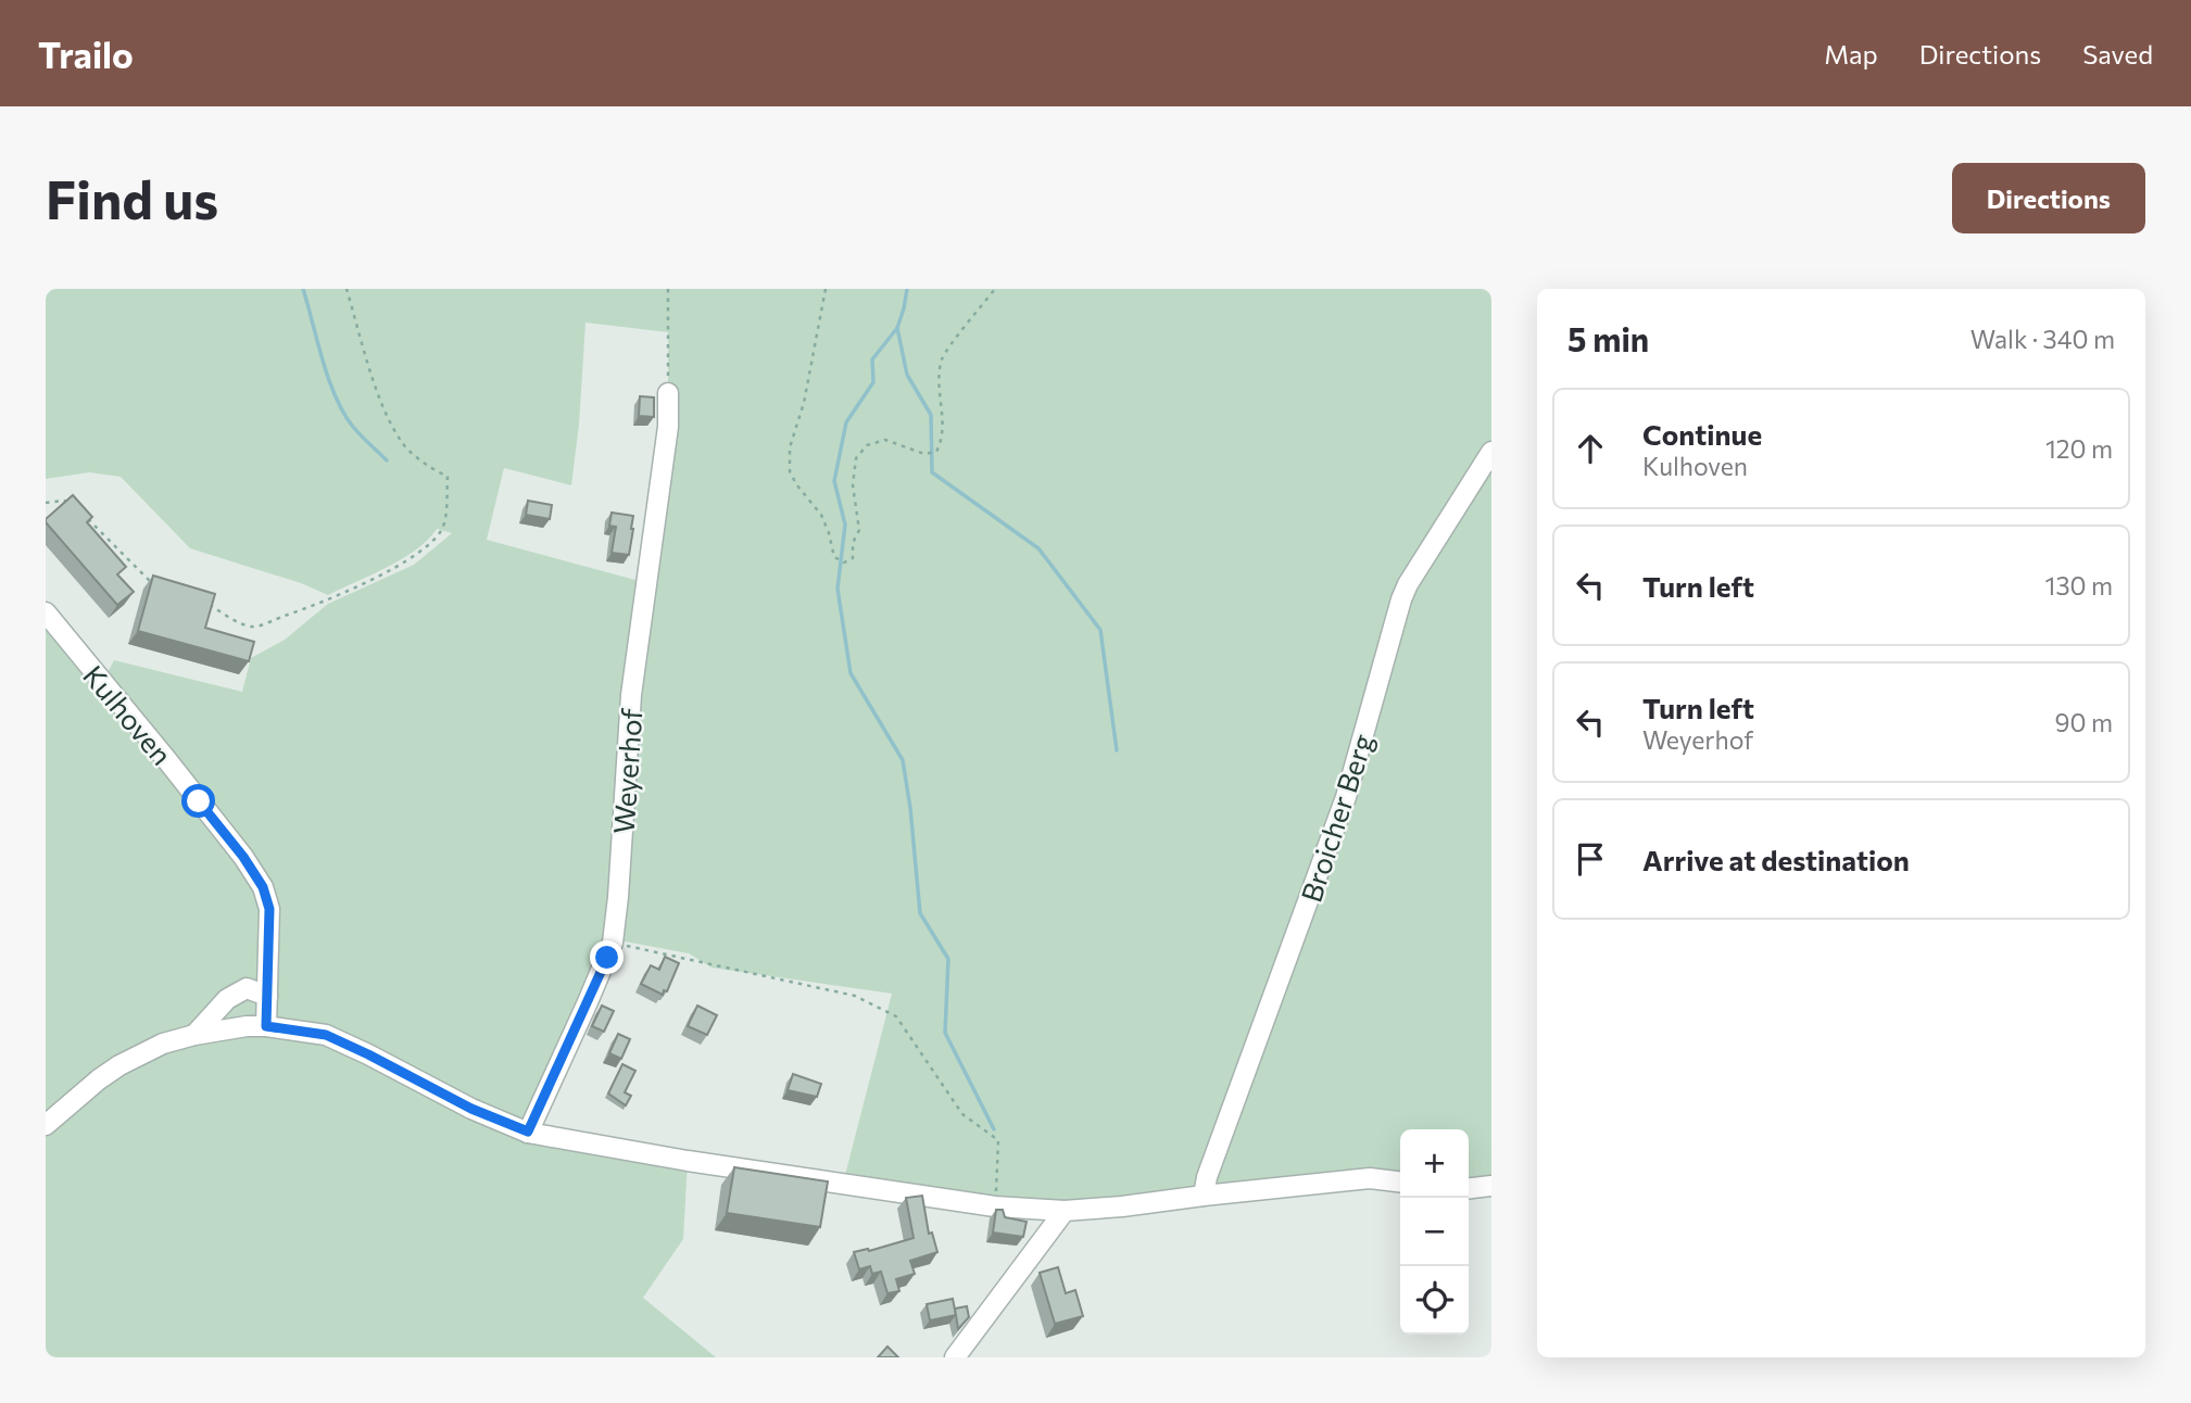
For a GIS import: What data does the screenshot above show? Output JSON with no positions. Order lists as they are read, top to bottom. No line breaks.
{"streets":{"street":["Kulhoven","Weyerhof","Broicher Berg"]},"page":{"header":"Trailo","nav":["Map","Directions","Saved"],"buttons":"Directions","title":"Find us","heading":["5 min","Walk · 340 m"],"list":[["Continue","Kulhoven","120 m"],["Turn left","130 m"],["Turn left","Weyerhof","90 m"],"Arrive at destination"],"map_buttons":["+","−"]}}
